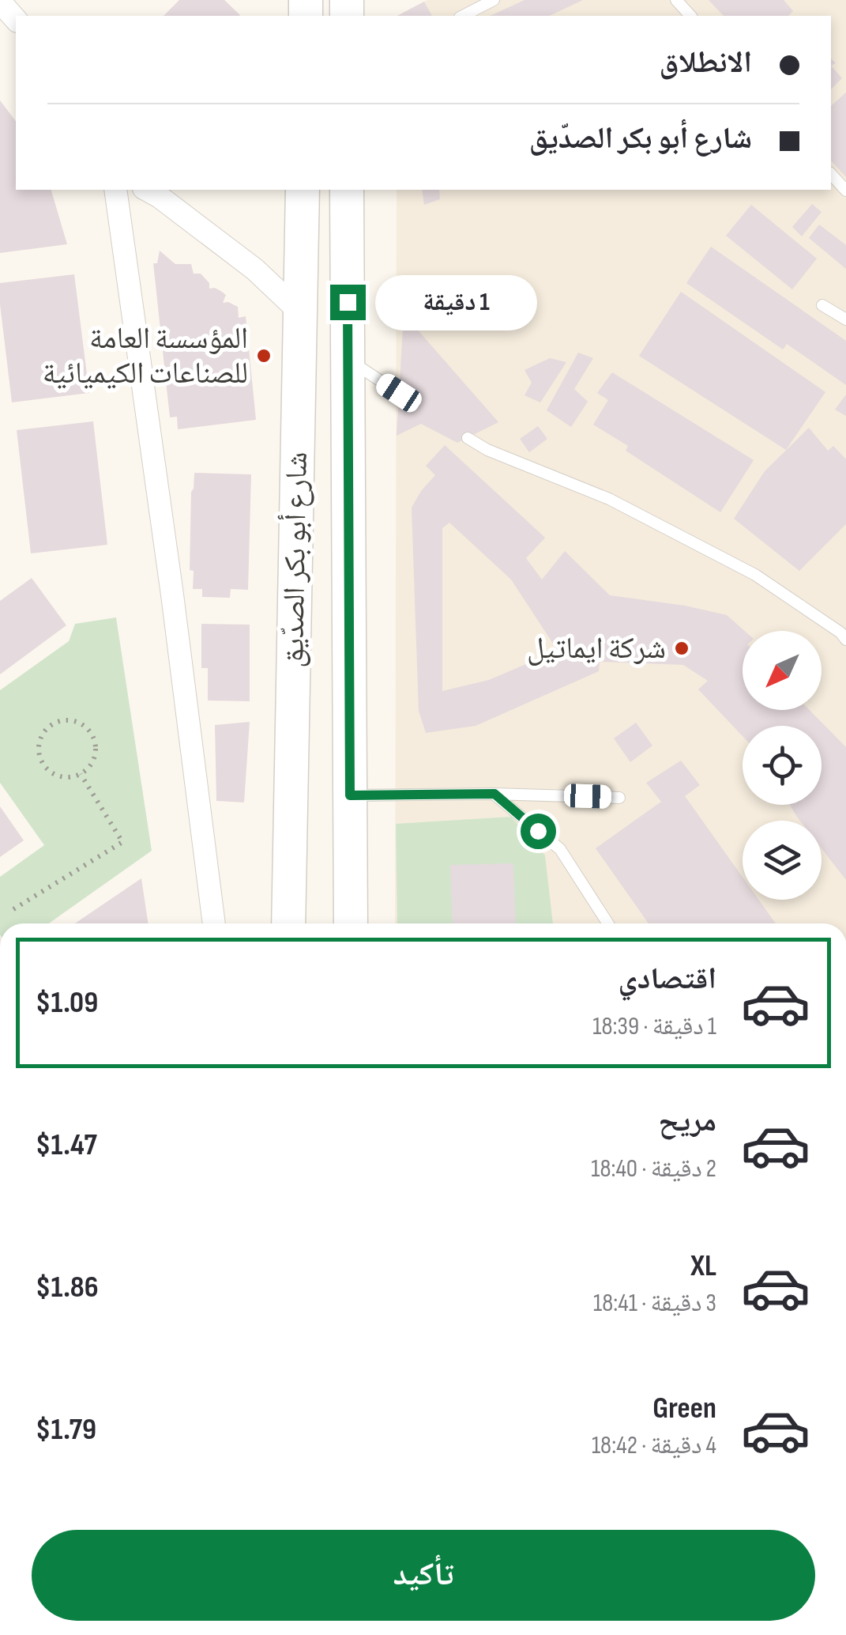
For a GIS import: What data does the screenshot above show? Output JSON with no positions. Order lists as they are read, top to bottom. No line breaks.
{"streets":{"main road":["شارع أبو بكر الصدّيق"]},"places":["المؤسسة العامة للصناعات الكيميائية","شركة ايماتيل"],"north":"bottom left","page":{"banner":["الانطلاق","شارع أبو بكر الصدّيق"],"bubble":"1 دقيقة","list":[{"name":"اقتصادي","note":"1 دقيقة · 18:39","value":"$1.09"},{"name":"مريح","note":"2 دقيقة · 18:40","value":"$1.47"},{"name":"XL","note":"3 دقيقة · 18:41","value":"$1.86"},{"name":"Green","note":"4 دقيقة · 18:42","value":"$1.79"}],"buttons":"تأكيد"}}
